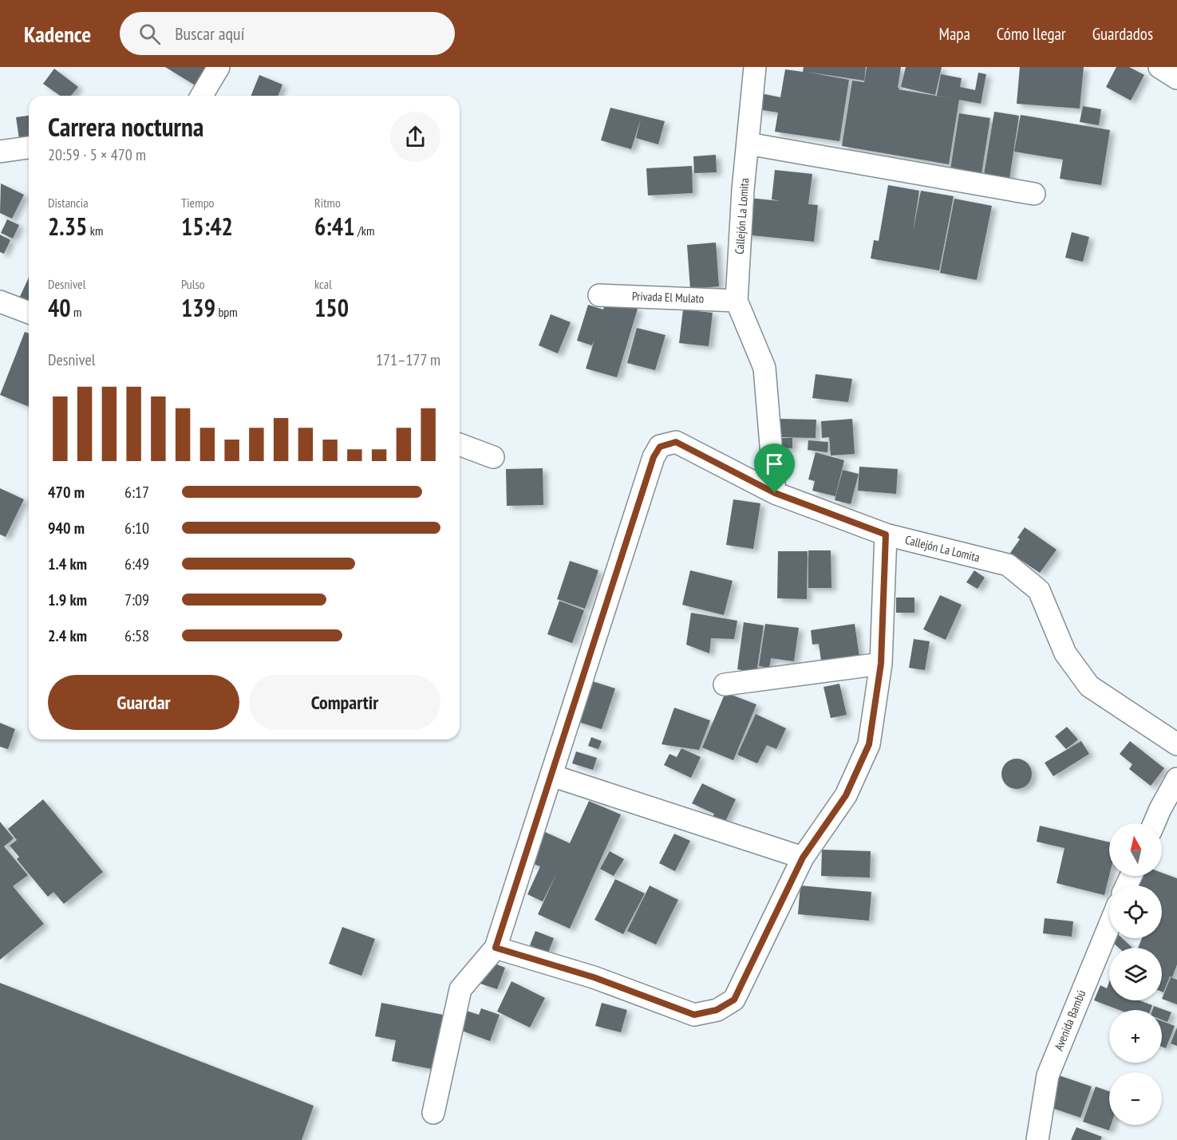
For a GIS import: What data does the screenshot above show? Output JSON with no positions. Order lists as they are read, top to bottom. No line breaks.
{"streets":{"street":["Callejón La Lomita","Privada El Mulato","Avenida Bambú"]},"crossings":[["Callejón La Lomita","Privada El Mulato"]],"north":"top","page":{"header":"Kadence","search":"Buscar aquí","nav":["Mapa","Cómo llegar","Guardados"],"heading":["Carrera nocturna","20:59 · 5 × 470 m"],"stats":[["Distancia","2.35 km"],["Tiempo","15:42"],["Ritmo","6:41 /km"],["Desnivel","40 m"],["Pulso","139 bpm"],["kcal","150"]],"chart":["Desnivel","171–177 m"],"list":[{"name":"470 m","note":"6:17"},{"name":"940 m","note":"6:10"},{"name":"1.4 km","note":"6:49"},{"name":"1.9 km","note":"7:09"},{"name":"2.4 km","note":"6:58"}],"buttons":["Guardar","Compartir"],"map_buttons":["+","−"]}}
